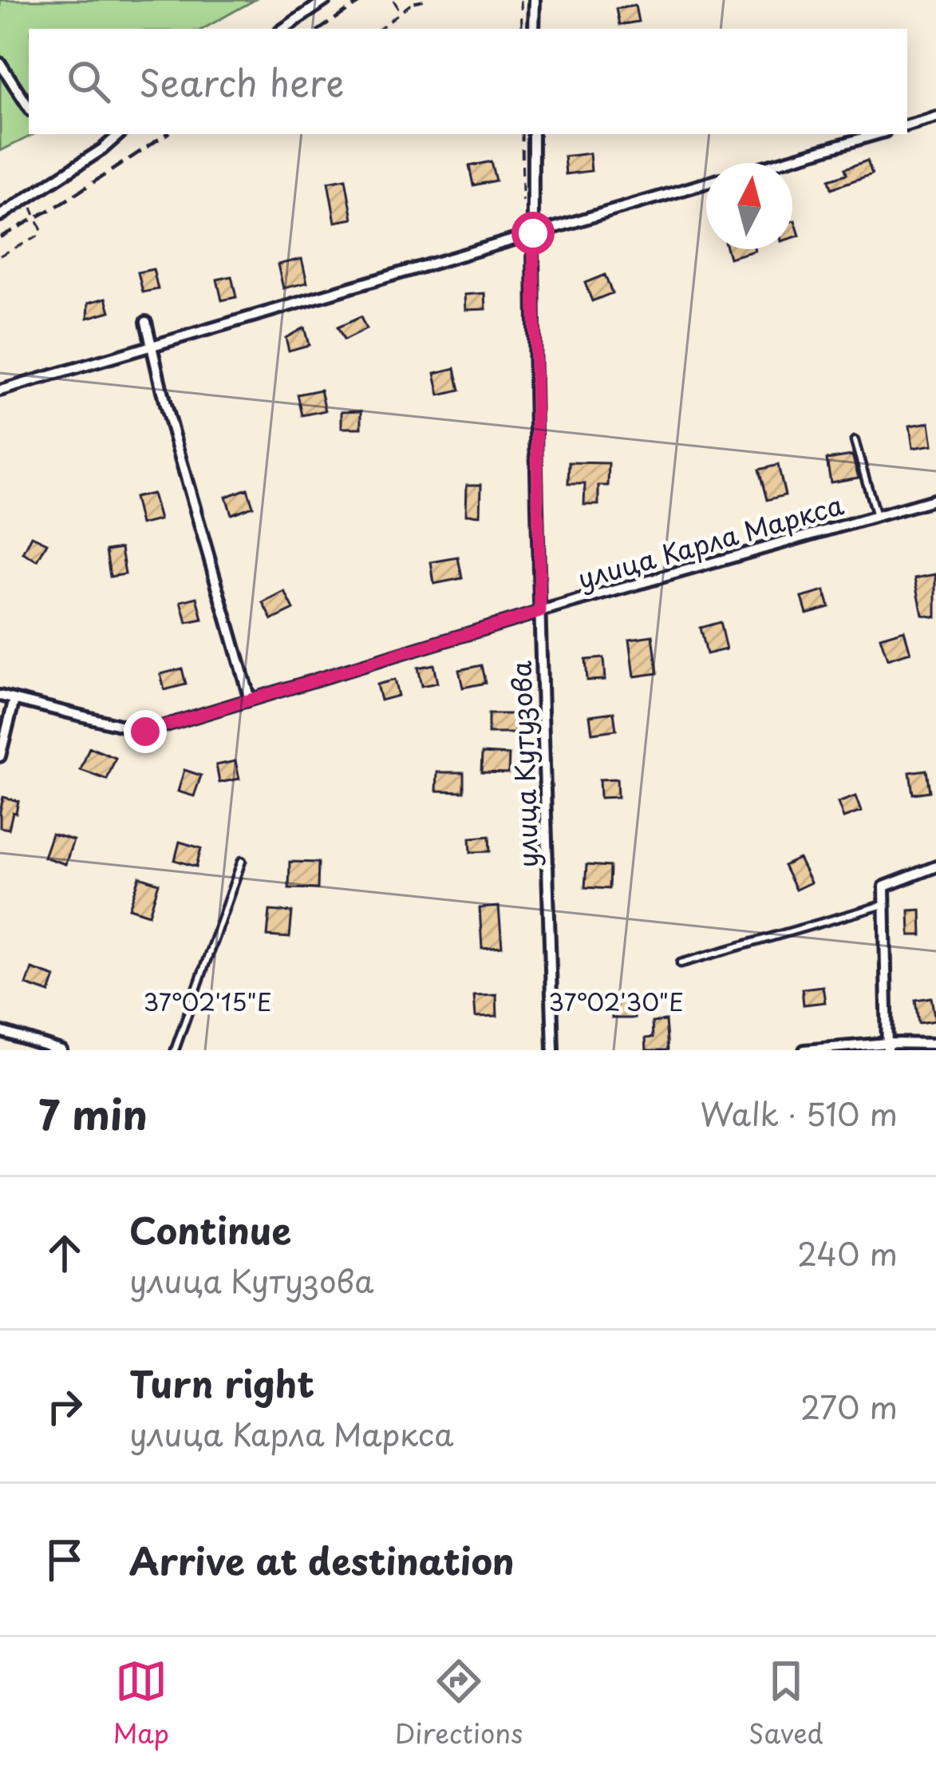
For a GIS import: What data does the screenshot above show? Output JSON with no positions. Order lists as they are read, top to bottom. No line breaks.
{"streets":{"street":["улица Карла Маркса","улица Кутузова"]},"crossings":[["улица Карла Маркса","улица Кутузова"]],"north":"top","page":{"search":"Search here","heading":["7 min","Walk · 510 m"],"list":[["Continue","улица Кутузова","240 m"],["Turn right","улица Карла Маркса","270 m"],"Arrive at destination"],"nav":["Map","Directions","Saved"]},"coordinates":["37°02'15\"E","37°02'30\"E"]}
